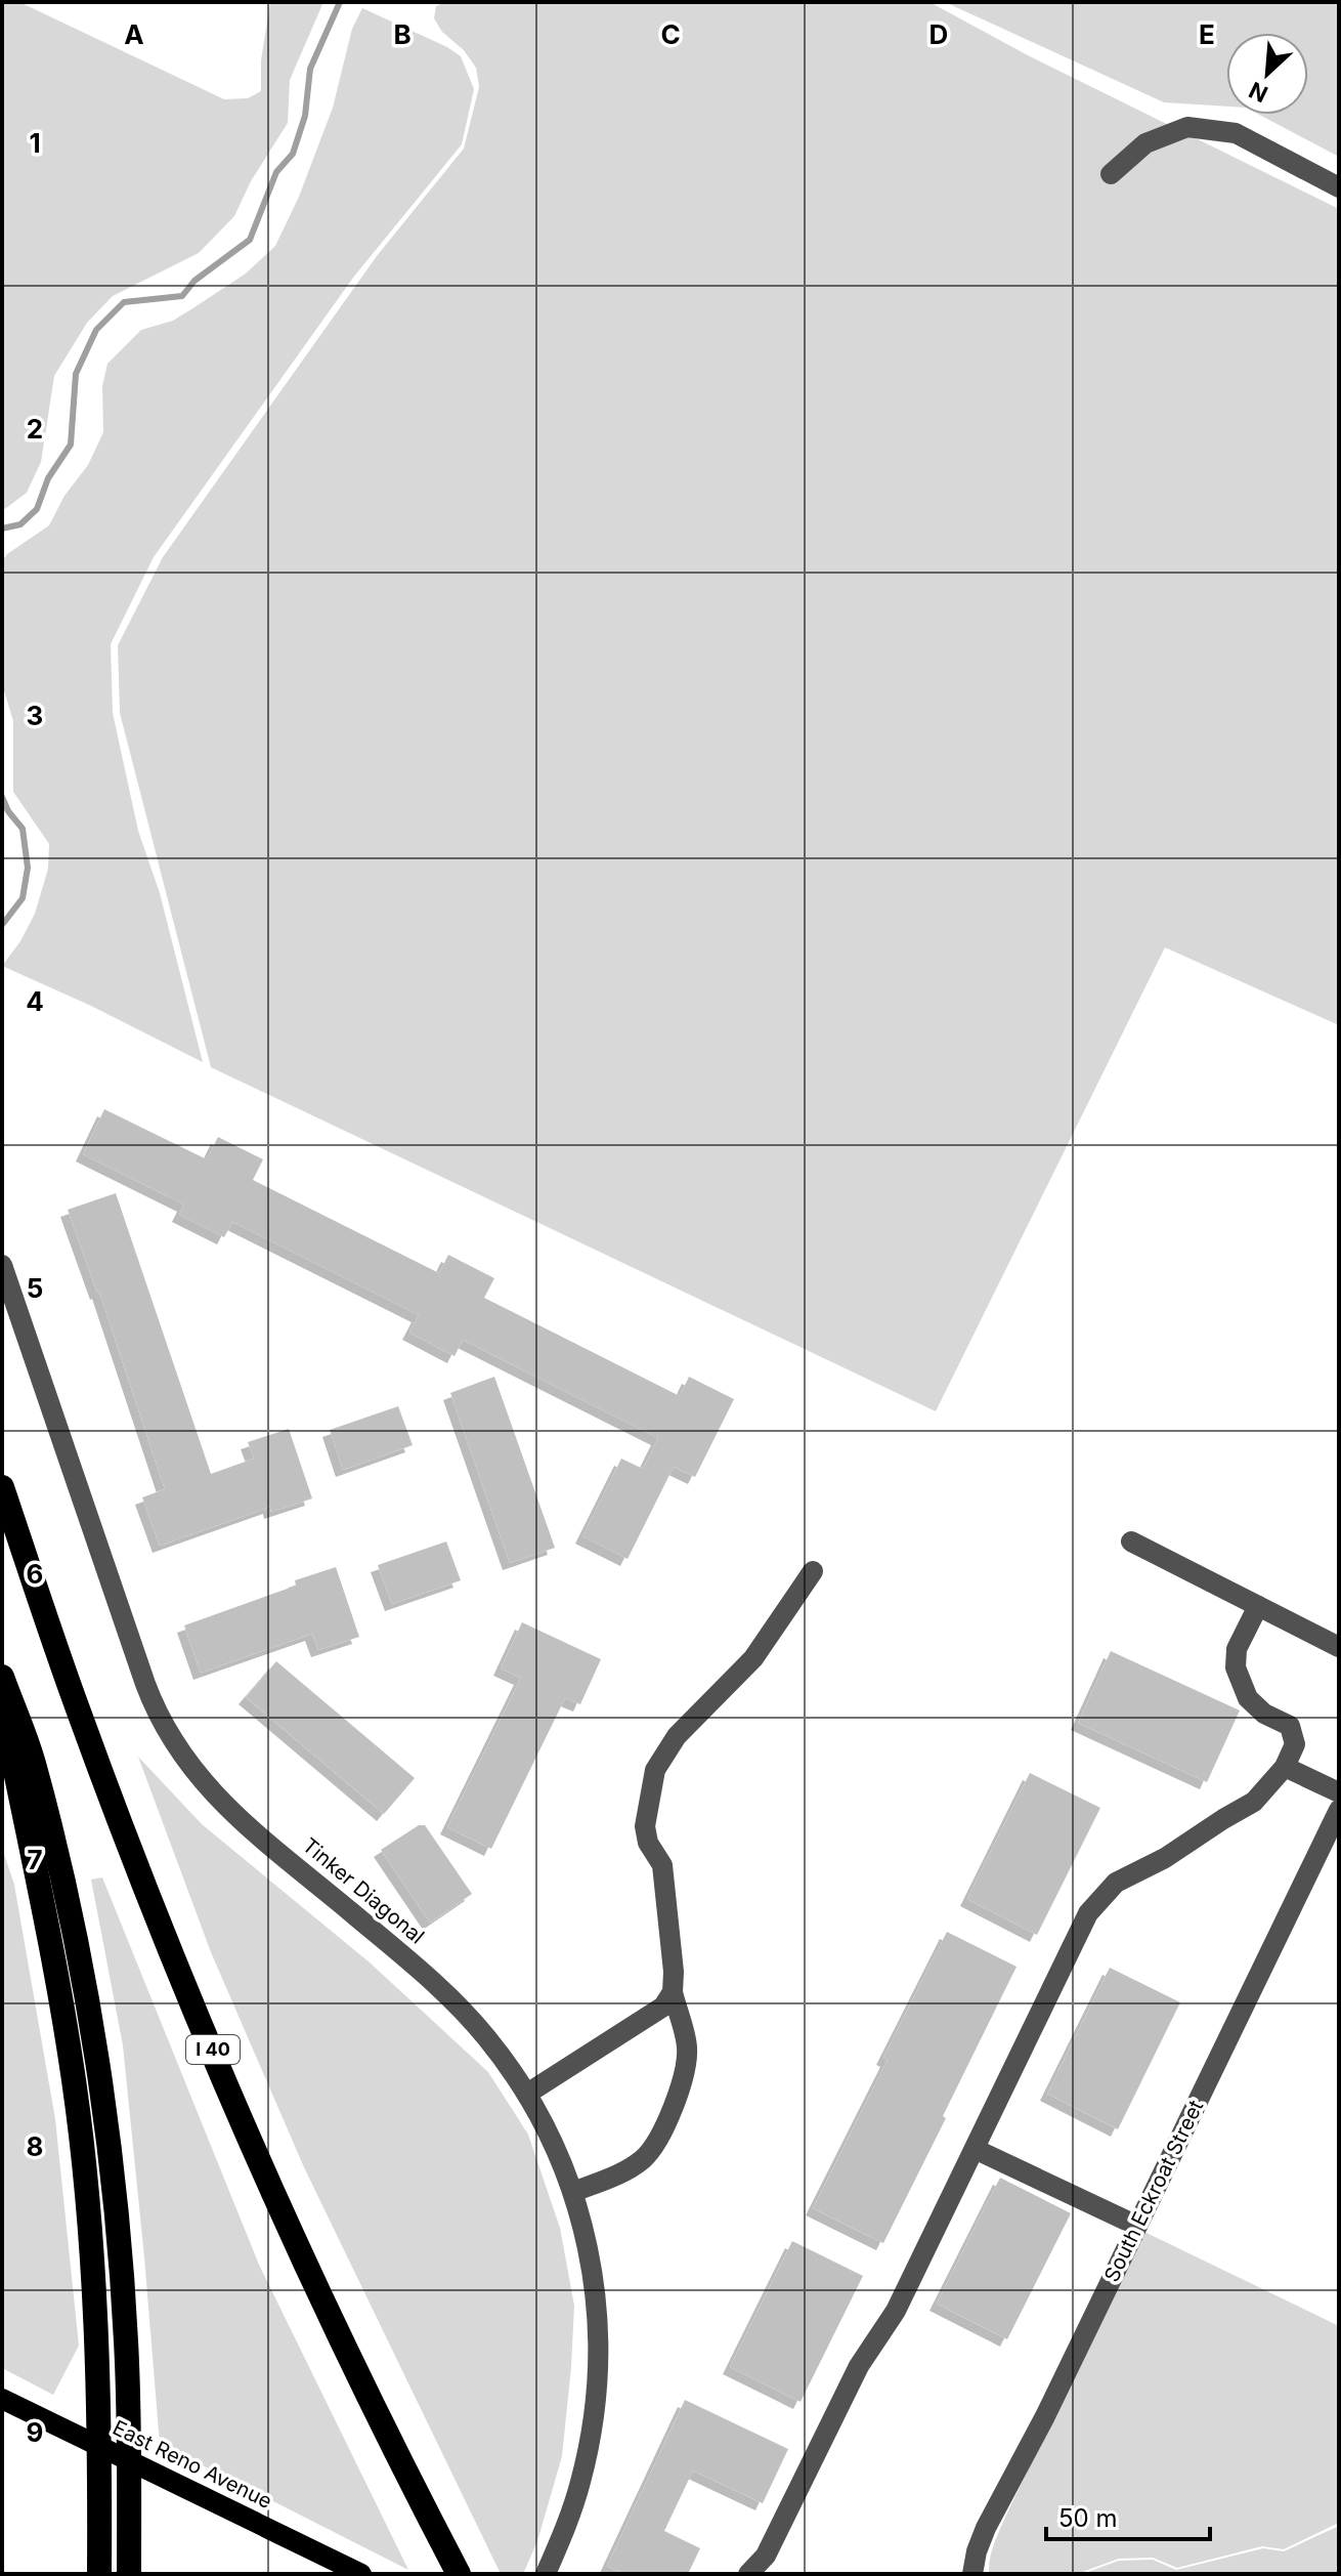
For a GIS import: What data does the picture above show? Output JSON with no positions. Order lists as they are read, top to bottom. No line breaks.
{"streets":{"highway":["I 40"],"main road":["East Reno Avenue"],"street":["Tinker Diagonal","South Eckroat Street"]},"scale_bar":"50 m","north":"bottom left","grid":{"columns":["A","B","C","D","E"],"rows":["1","2","3","4","5","6","7","8","9"]}}
